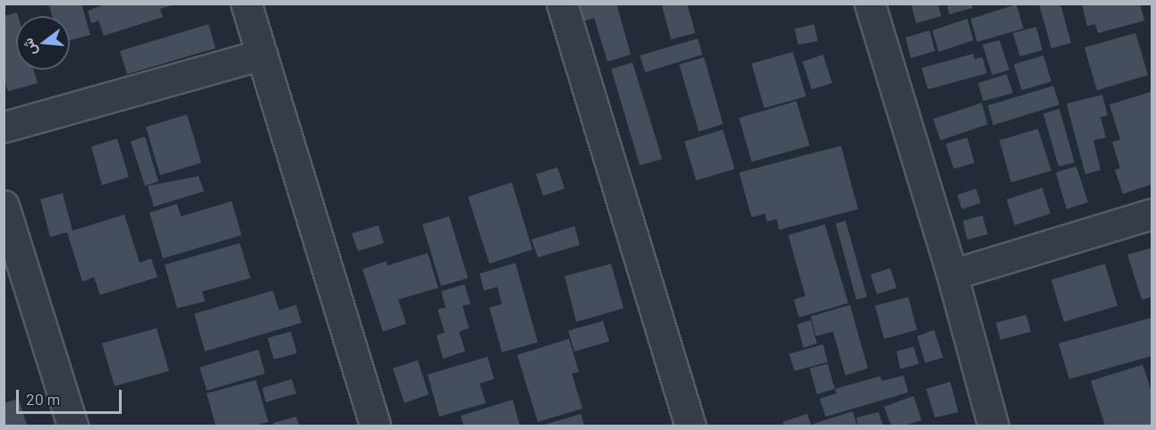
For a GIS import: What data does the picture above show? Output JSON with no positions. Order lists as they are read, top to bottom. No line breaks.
{"scale_bar":"20 m","north":"left"}
